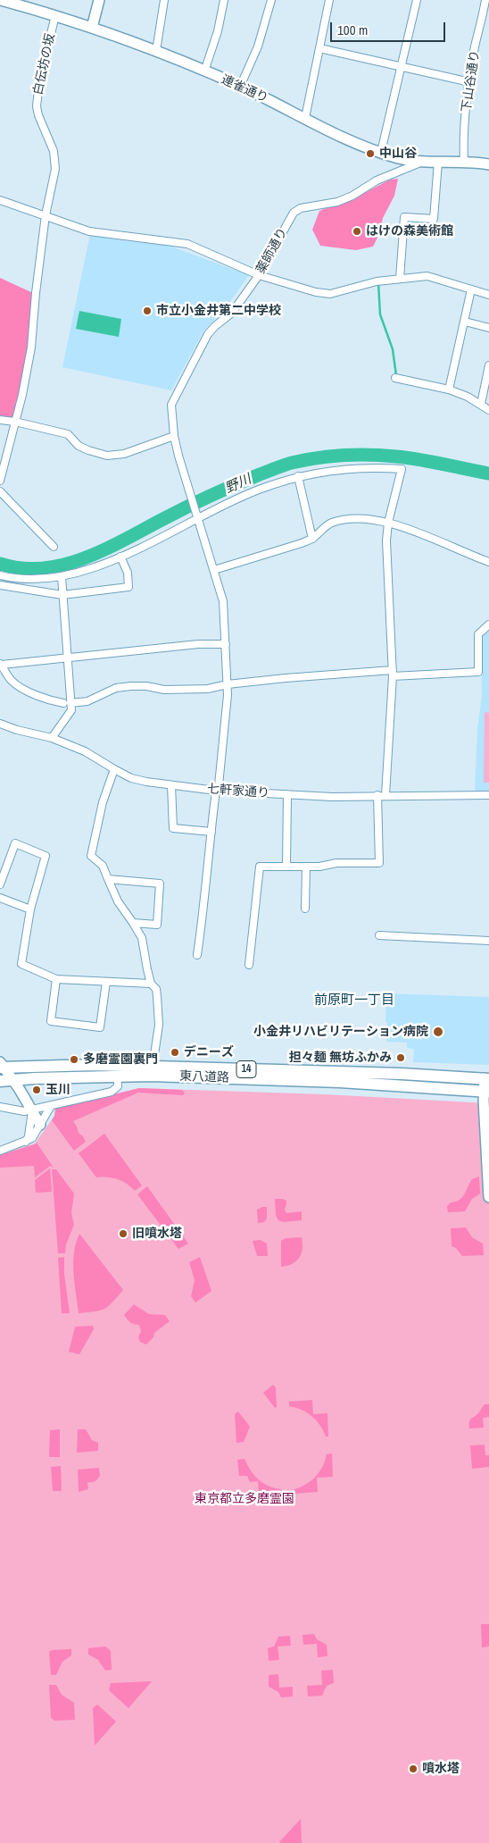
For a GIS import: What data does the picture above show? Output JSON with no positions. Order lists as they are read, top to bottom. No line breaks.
{"streets":{"main road":["連雀通り","14","東八道路"],"street":["白伝坊の坂","下山谷通り","薬師通り","七軒家通り"]},"crossings":[["白伝坊の坂","連雀通り"],["下山谷通り","連雀通り"],["連雀通り","薬師通り"]],"districts":["前原町一丁目"],"water":["野川"],"parks":["東京都立多磨霊園"],"places":["中山谷","はけの森美術館","市立小金井第二中学校","小金井リハビリテーション病院","デニーズ","担々麺 無坊ふかみ","多磨霊園裏門","玉川","旧噴水塔","噴水塔"],"scale_bar":"100 m"}
